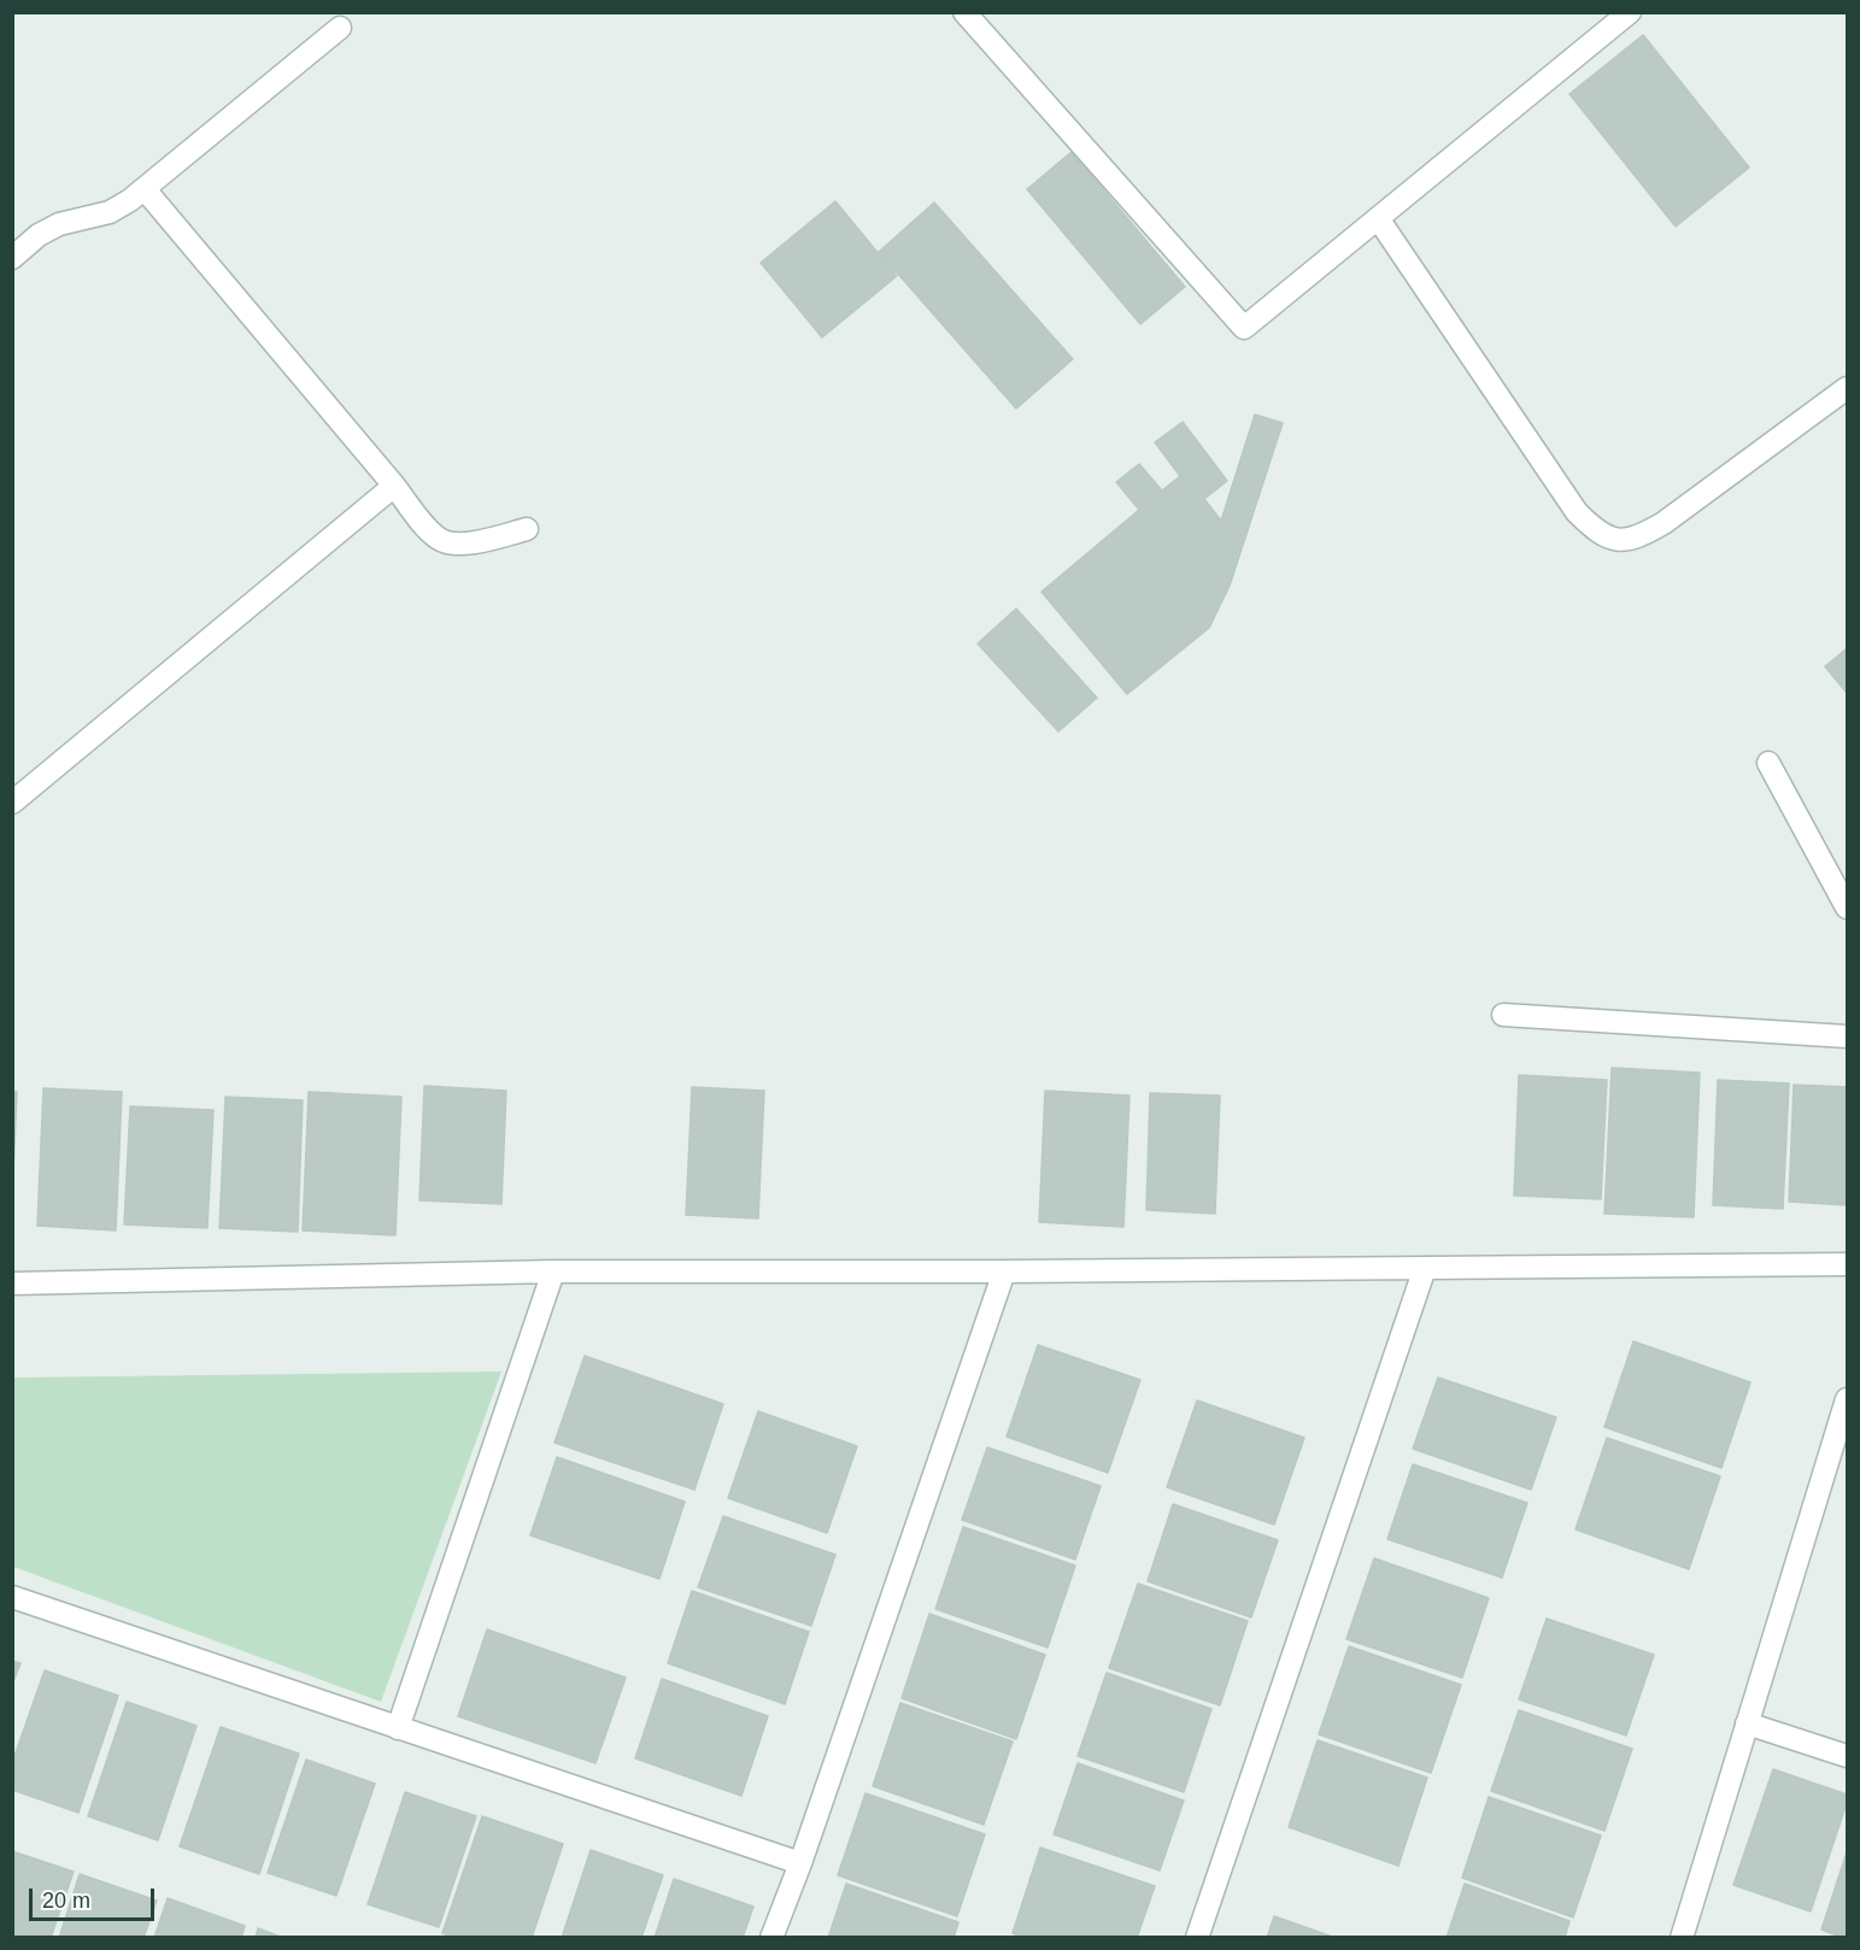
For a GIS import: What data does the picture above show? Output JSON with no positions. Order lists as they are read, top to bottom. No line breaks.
{"scale_bar":"20 m"}
